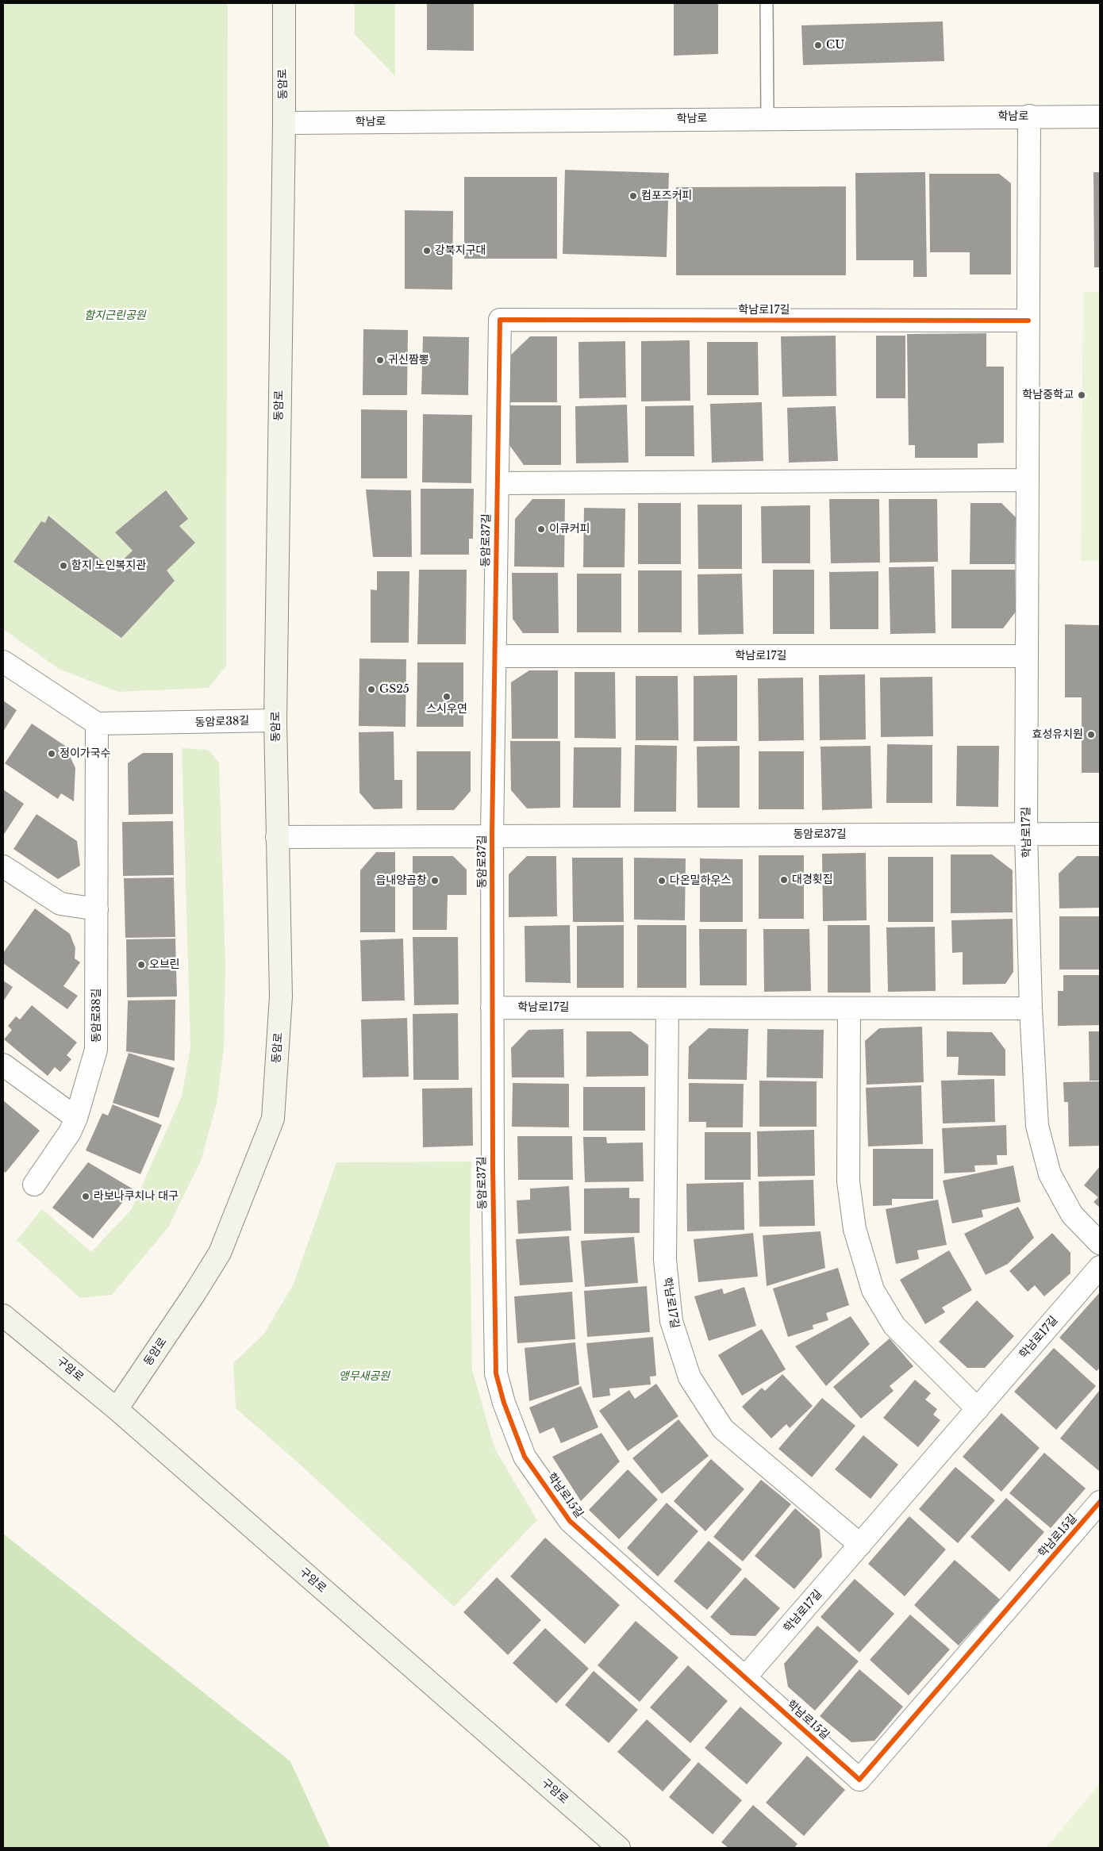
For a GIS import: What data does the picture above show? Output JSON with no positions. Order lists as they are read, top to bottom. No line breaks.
{"streets":{"main road":["동암로","구암로"],"street":["학남로","학남로17길","동암로37길","동암로38길","학남로15길"]},"crossings":[["동암로","학남로"],["동암로","동암로37길"],["동암로","동암로38길"],["동암로","구암로"],["학남로","학남로17길"],["학남로17길","동암로37길"],["학남로17길","학남로15길"],["동암로37길","학남로15길"]],"parks":["함지근린공원","앵무새공원"],"places":["CU","컴포즈커피","강북지구대","귀신짬뽕","학남중학교","이큐커피","함지 노인복지관","GS25","스시우연","효성유치원","정이가국수","대경횟집","읍내양곱창","다온밀하우스","오브린","라보나쿠치나 대구"]}
